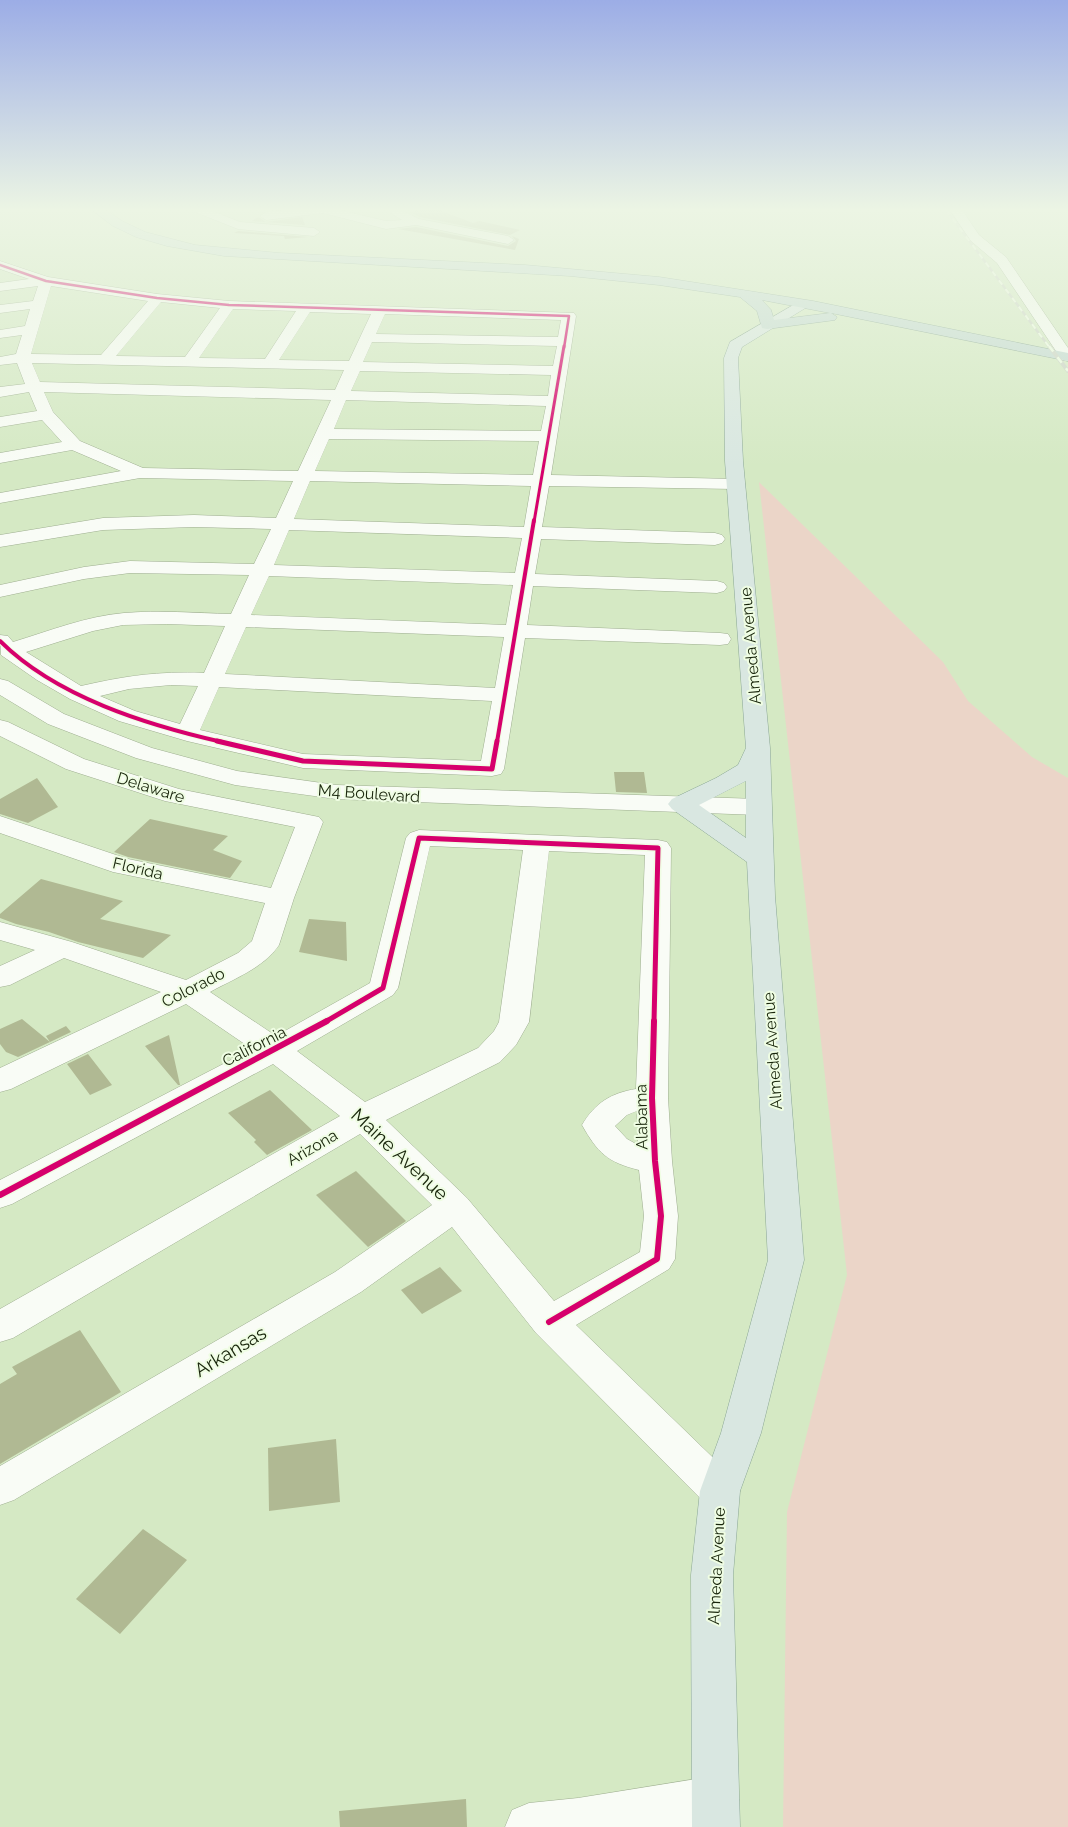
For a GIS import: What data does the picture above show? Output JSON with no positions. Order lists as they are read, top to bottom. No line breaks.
{"streets":{"main road":["Almeda Avenue"],"street":["Delaware","M4 Boulevard","Florida","Colorado","California","Alabama","Arizona","Maine Avenue","Arkansas"]},"crossings":[["Almeda Avenue","M4 Boulevard"],["Almeda Avenue","Maine Avenue"],["Delaware","Colorado"],["Florida","Colorado"],["Colorado","Maine Avenue"],["California","Alabama"],["California","Arizona"],["California","Maine Avenue"],["Alabama","Arizona"],["Alabama","Maine Avenue"],["Arizona","Maine Avenue"],["Maine Avenue","Arkansas"]]}
